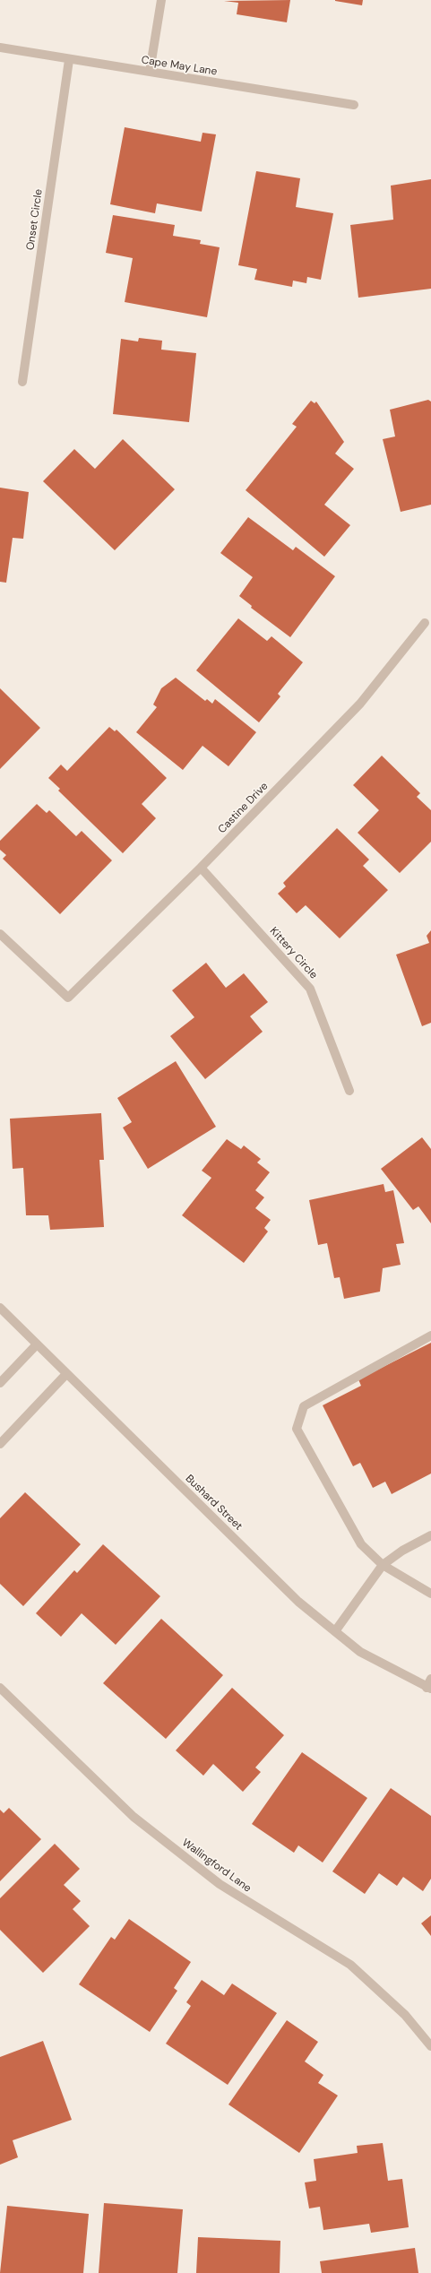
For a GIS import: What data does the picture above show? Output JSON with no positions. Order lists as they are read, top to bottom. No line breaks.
{"streets":{"street":["Cape May Lane","Onset Circle","Castine Drive","Kittery Circle","Bushard Street","Wallingford Lane"]},"crossings":[["Cape May Lane","Onset Circle"],["Castine Drive","Kittery Circle"]]}
